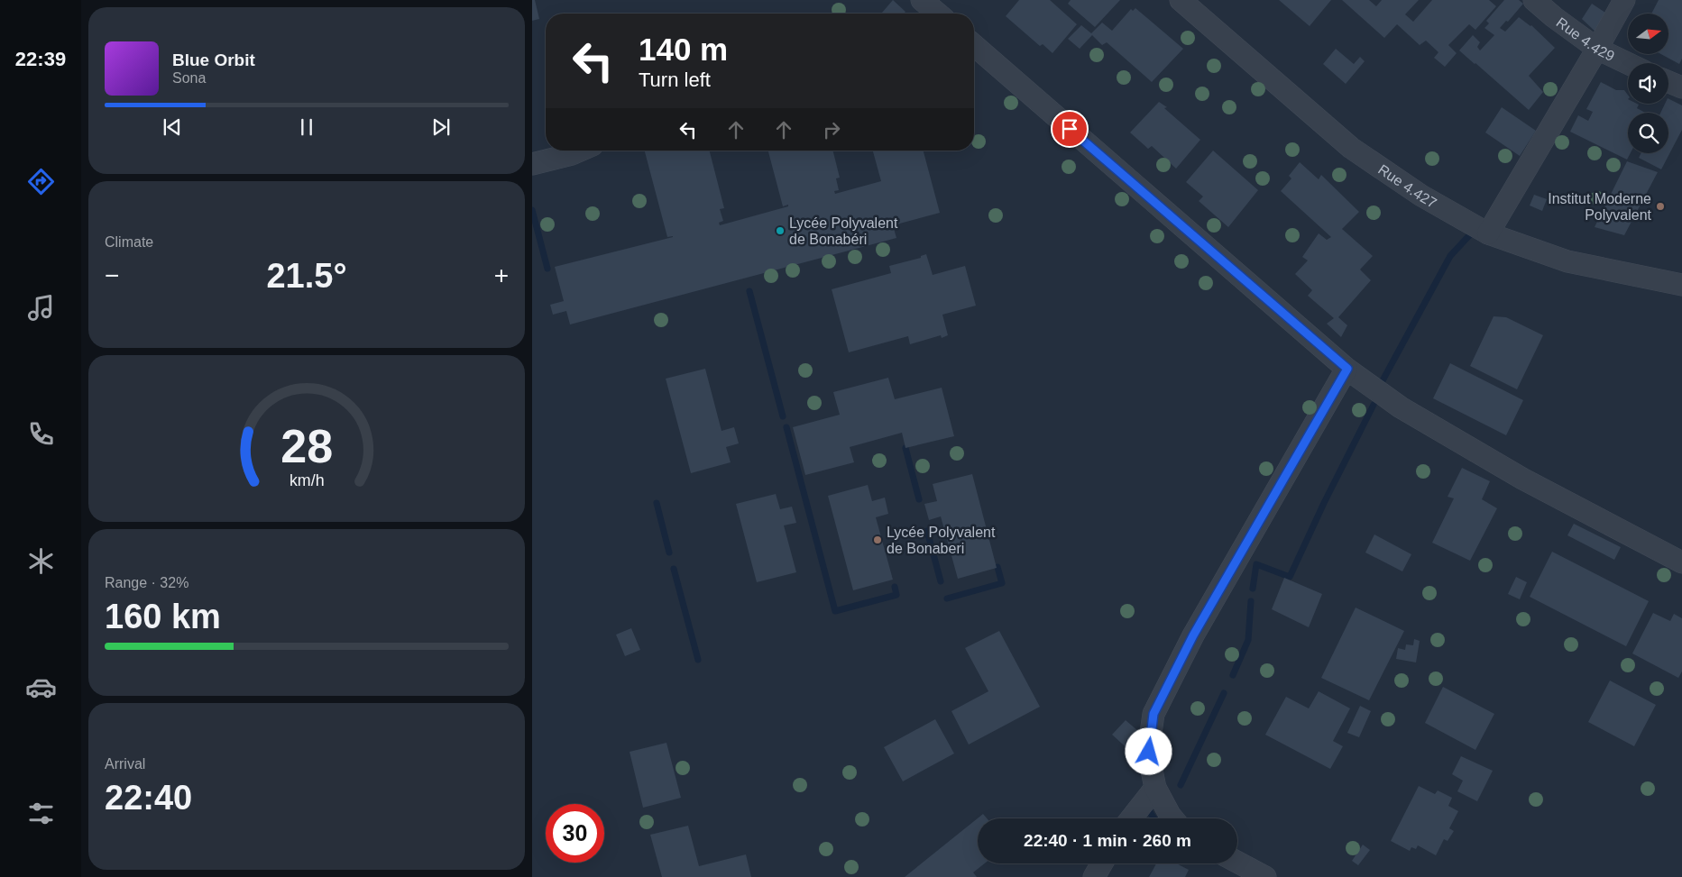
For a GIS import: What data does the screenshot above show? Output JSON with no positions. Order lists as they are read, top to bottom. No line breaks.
{"streets":{"street":["Rue 4.429","Rue 4.427"]},"places":["Institut Moderne Polyvalent","Lycée Polyvalent de Bonabéri","Lycée Polyvalent de Bonaberi"],"north":"right","page":{"tabs":"22:39","turn":["140 m","Turn left"],"song":["Blue Orbit","Sona"],"tile":["Climate",["Range · 32%","160 km"],["Arrival","22:40"]],"heat":["−","21.5°","+"],"limit":"30","trip":"22:40 · 1 min · 260 m","gauge":["28","km/h"]}}
